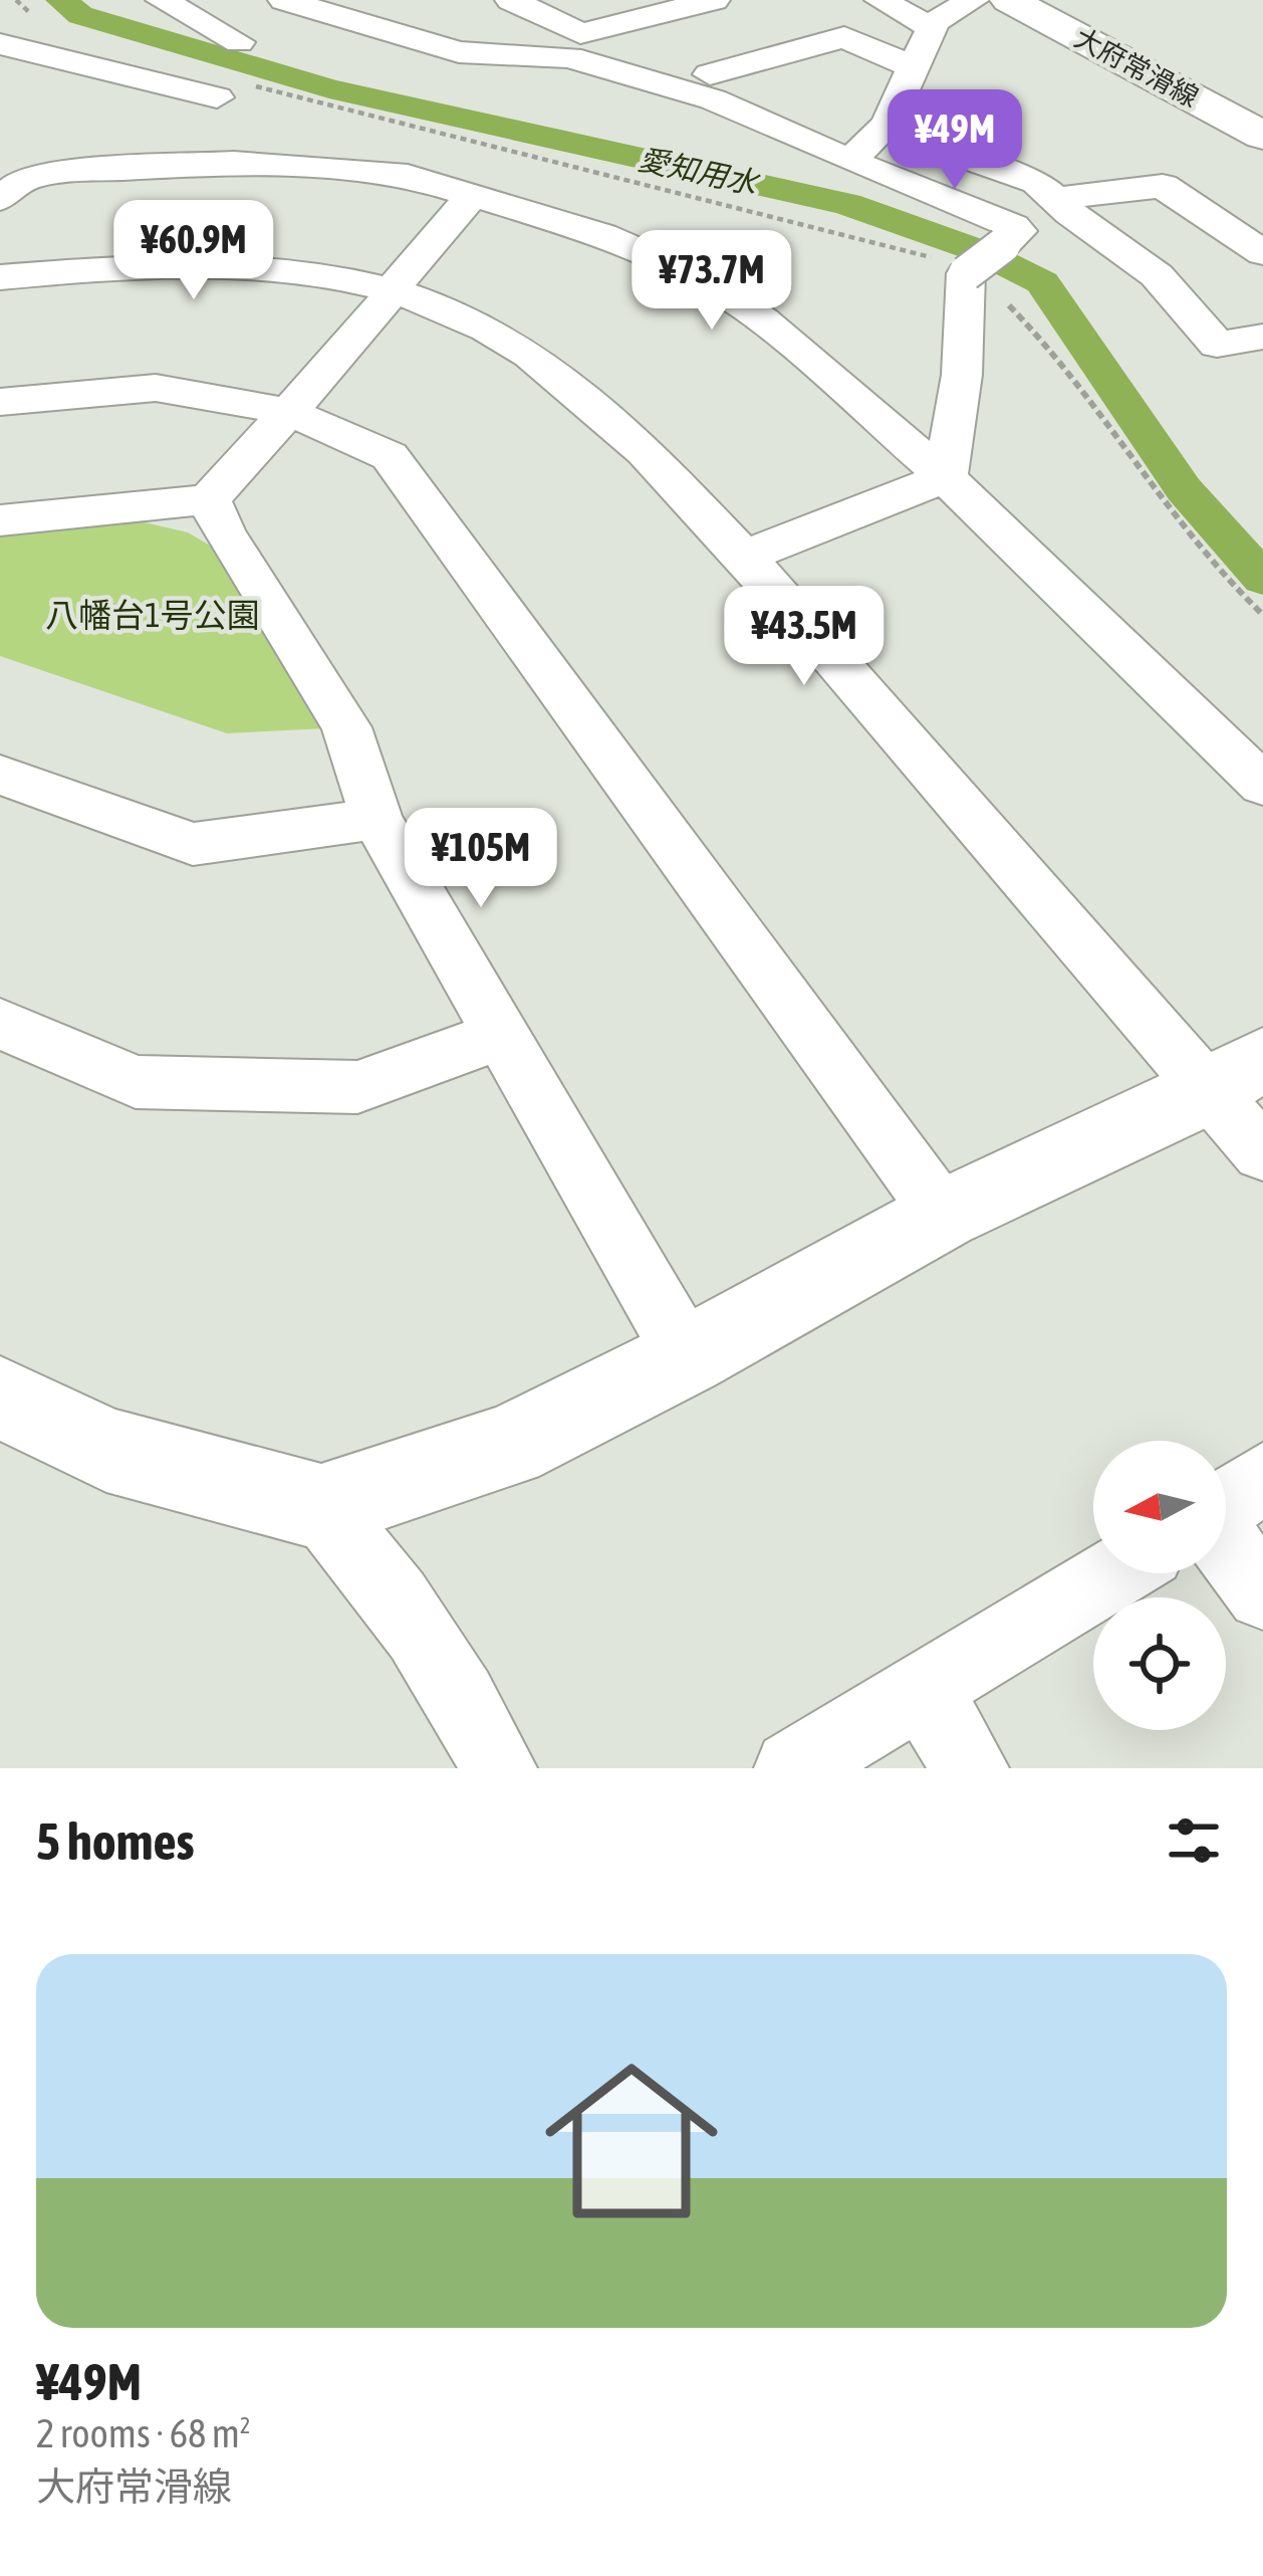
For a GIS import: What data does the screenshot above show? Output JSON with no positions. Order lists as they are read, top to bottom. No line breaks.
{"streets":{"street":["大府常滑線"]},"water":["愛知用水"],"parks":["八幡台1号公園"],"north":"left","page":{"price":["¥49M","¥60.9M","¥73.7M","¥43.5M","¥105M"],"heading":"5 homes","list":[{"name":"¥49M","note":"2 rooms · 68 m² · 大府常滑線"}]}}
